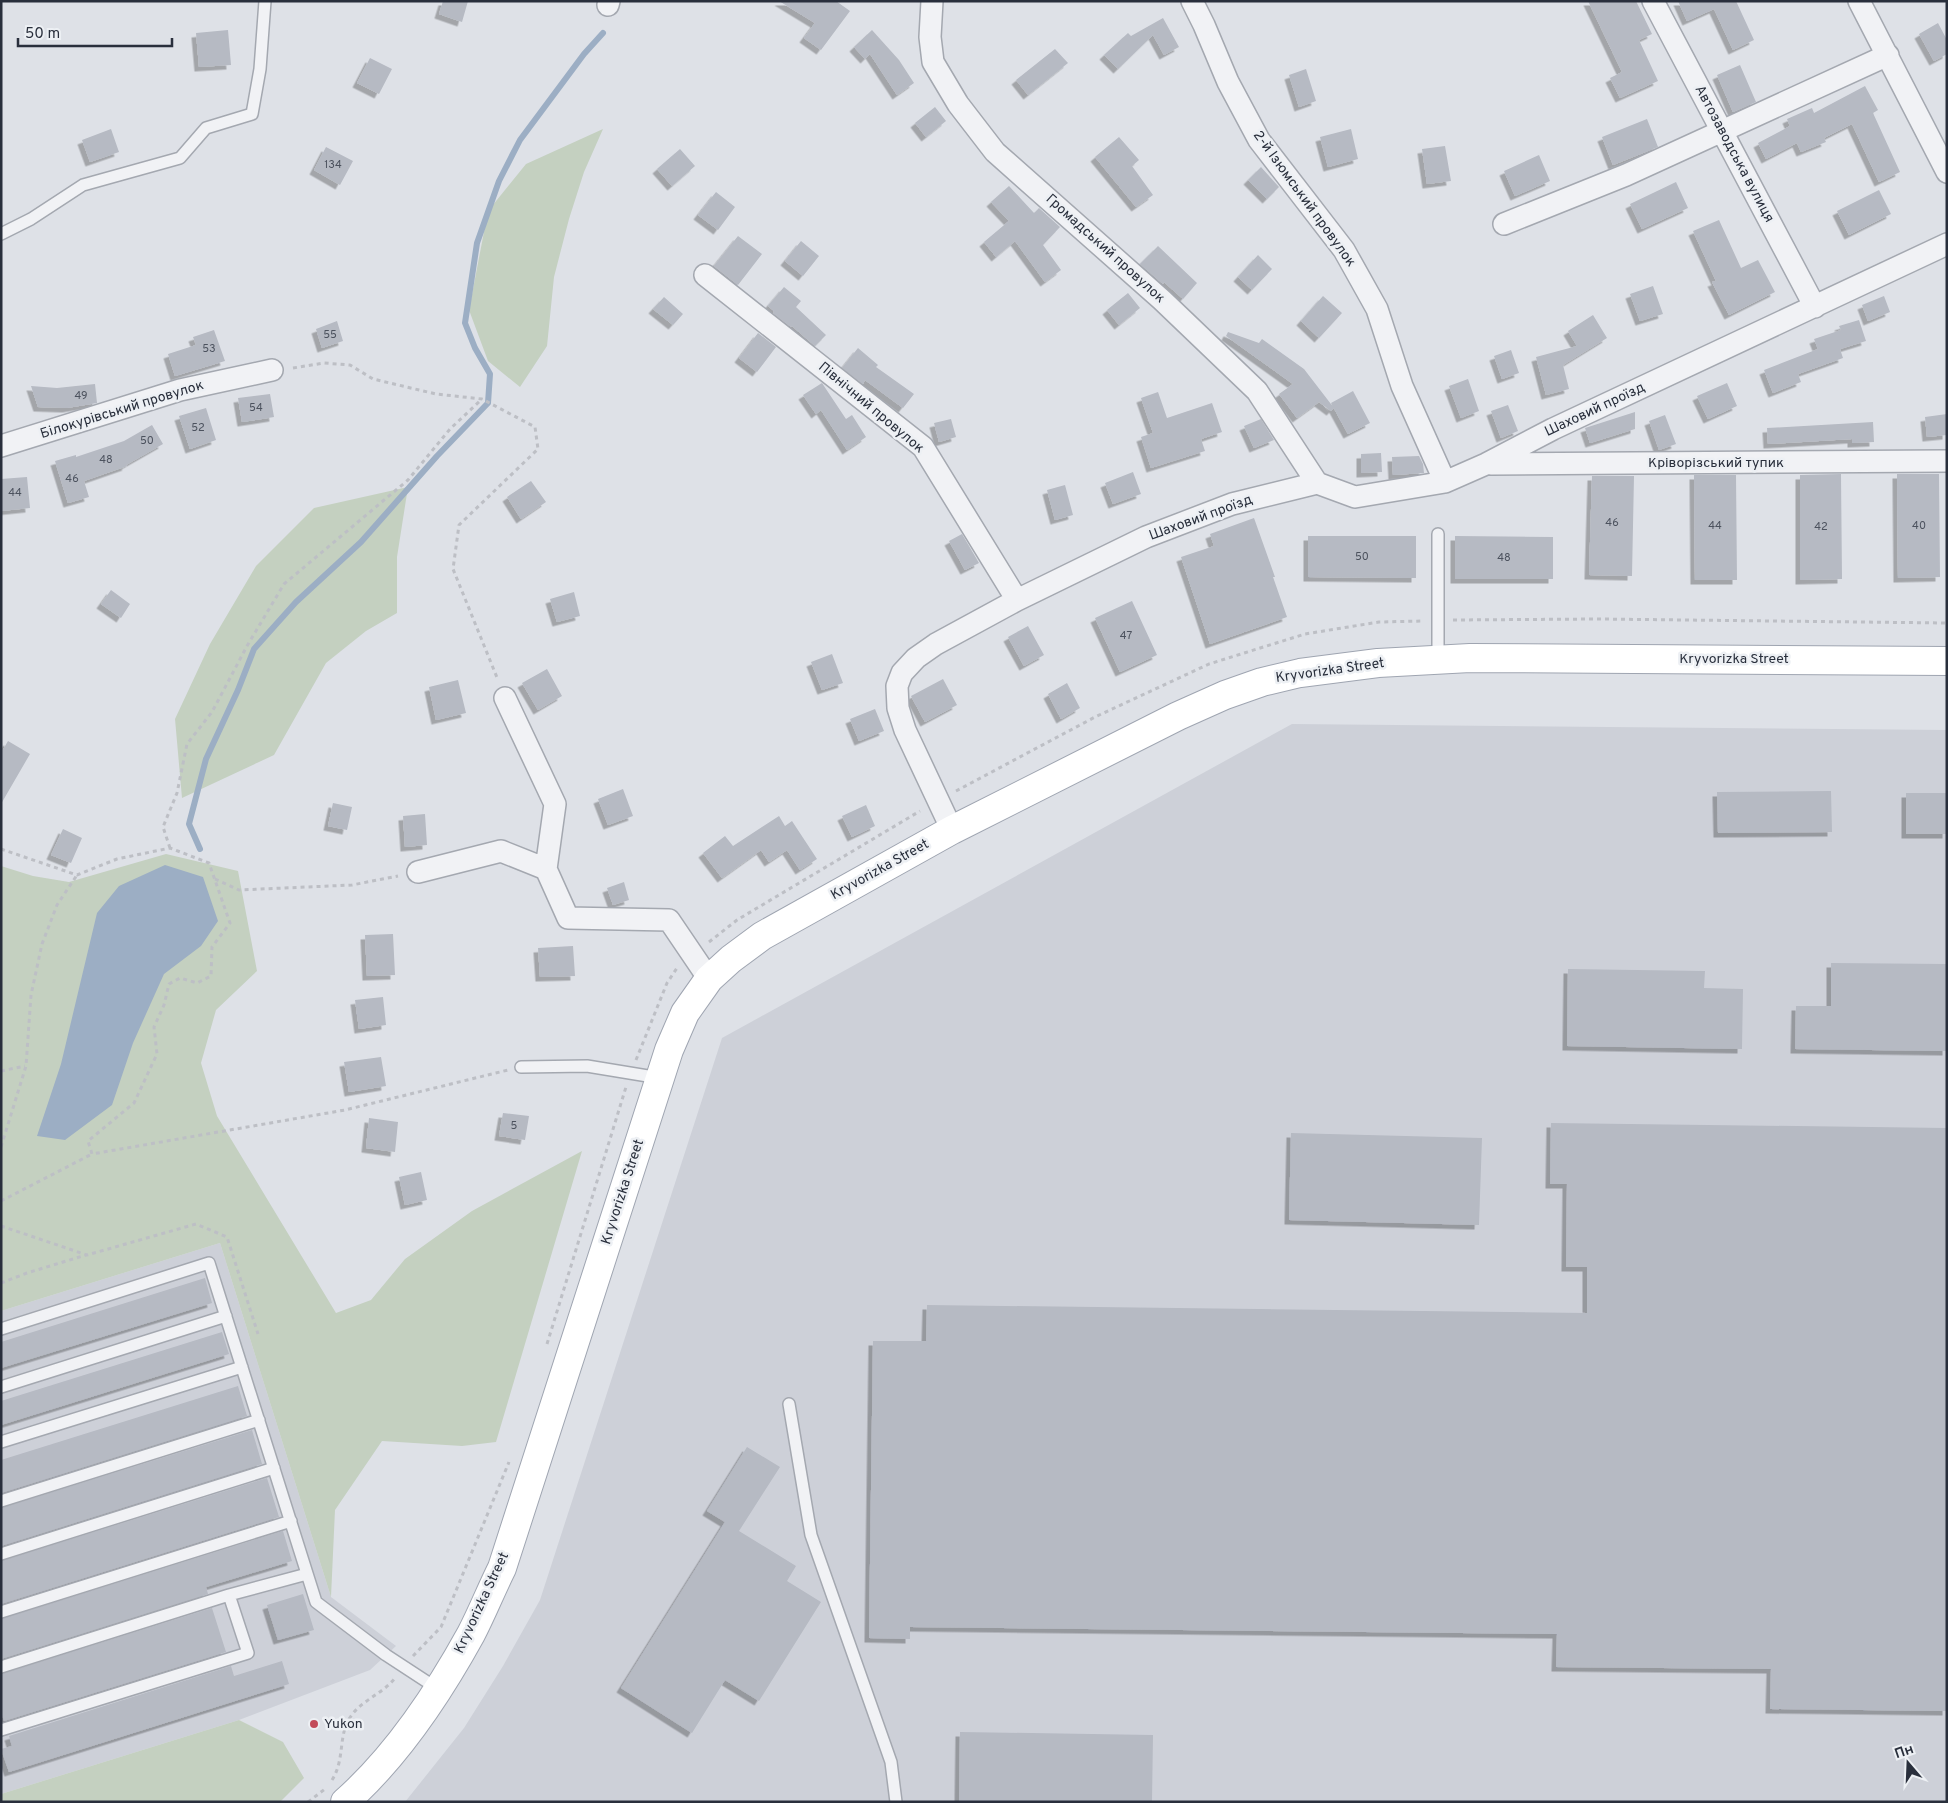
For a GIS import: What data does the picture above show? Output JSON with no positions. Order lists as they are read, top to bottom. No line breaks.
{"streets":{"main road":["Kryvorizka Street"],"street":["Автозаводська вулиця","2-й Ізюмський провулок","Громадський провулок","Північний провулок","Білокурівський провулок","Шаховий проїзд","Кріворізський тупик"]},"crossings":[["Автозаводська вулиця","Шаховий проїзд"],["2-й Ізюмський провулок","Шаховий проїзд"],["Громадський провулок","Шаховий проїзд"],["Північний провулок","Шаховий проїзд"],["Шаховий проїзд","Кріворізський тупик"],["Шаховий проїзд","Kryvorizka Street"]],"places":["Yukon"],"house_numbers":["134","55","53","49","54","52","50","48","46","44","46","44","40","42","50","48","47","5"],"scale_bar":"50 m","north":"top"}
